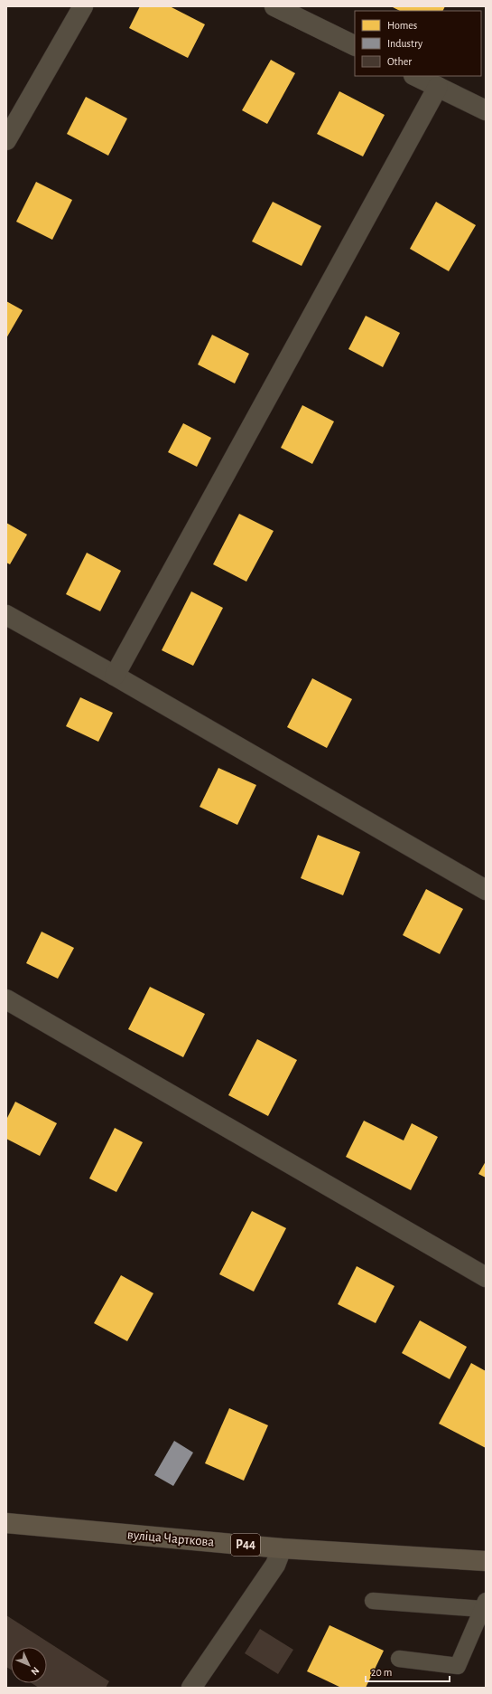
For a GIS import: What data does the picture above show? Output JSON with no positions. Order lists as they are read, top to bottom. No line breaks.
{"streets":{"main road":["вуліца Чарткова","Р44"]},"legend":["Homes","Industry","Other"],"scale_bar":"20 m","north":"bottom right"}
